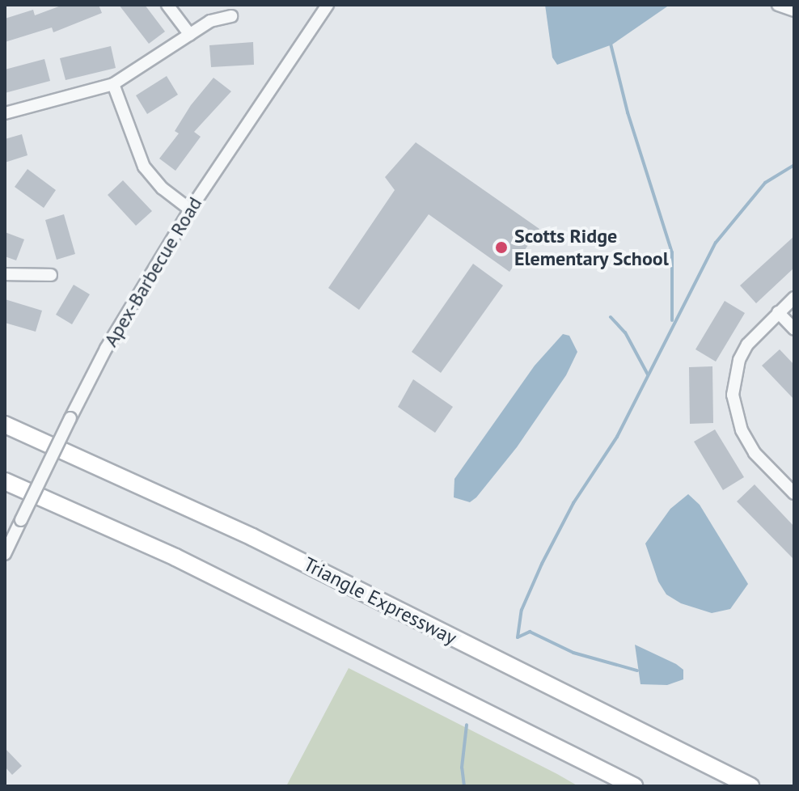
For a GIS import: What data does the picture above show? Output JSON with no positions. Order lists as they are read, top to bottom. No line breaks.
{"streets":{"highway":["Triangle Expressway"],"street":["Apex-Barbecue Road"]},"places":["Scotts Ridge Elementary School"]}
